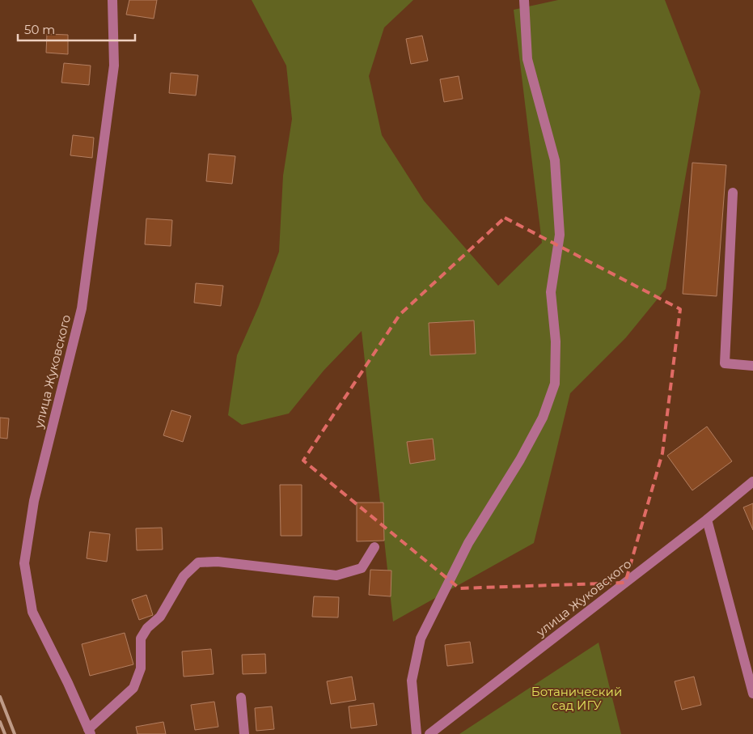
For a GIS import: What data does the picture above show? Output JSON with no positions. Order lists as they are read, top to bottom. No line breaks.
{"streets":{"street":["улица Жуковского"]},"parks":["Ботанический сад ИГУ"],"scale_bar":"50 m"}
